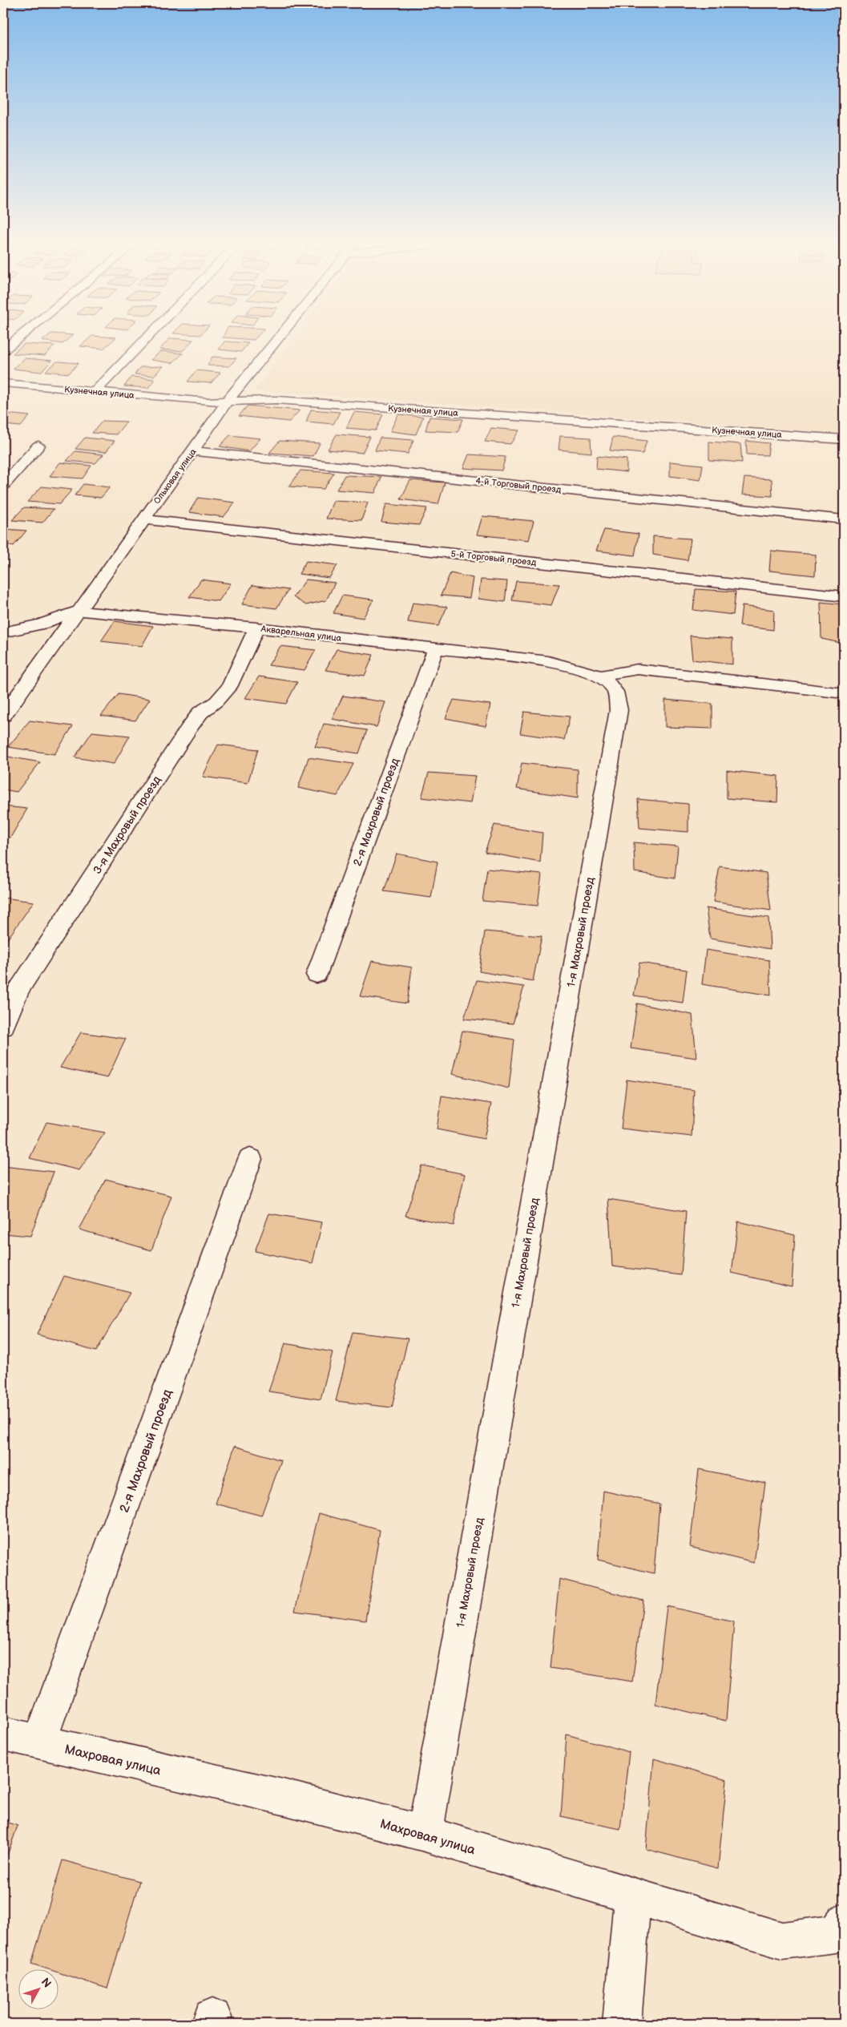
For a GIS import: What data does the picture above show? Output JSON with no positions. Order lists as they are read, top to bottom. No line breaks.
{"streets":{"street":["Кузнечная улица","Ольховая улица","4-й Торговый проезд","5-й Торговый проезд","Акварельная улица","2-я Махровый проезд","3-я Махровый проезд","1-я Махровый проезд","Махровая улица"]},"crossings":[["Кузнечная улица","Ольховая улица"],["Ольховая улица","4-й Торговый проезд"],["Ольховая улица","5-й Торговый проезд"],["Ольховая улица","Акварельная улица"],["Акварельная улица","2-я Махровый проезд"],["Акварельная улица","3-я Махровый проезд"],["Акварельная улица","1-я Махровый проезд"],["2-я Махровый проезд","Махровая улица"],["1-я Махровый проезд","Махровая улица"]],"north":"top right"}
